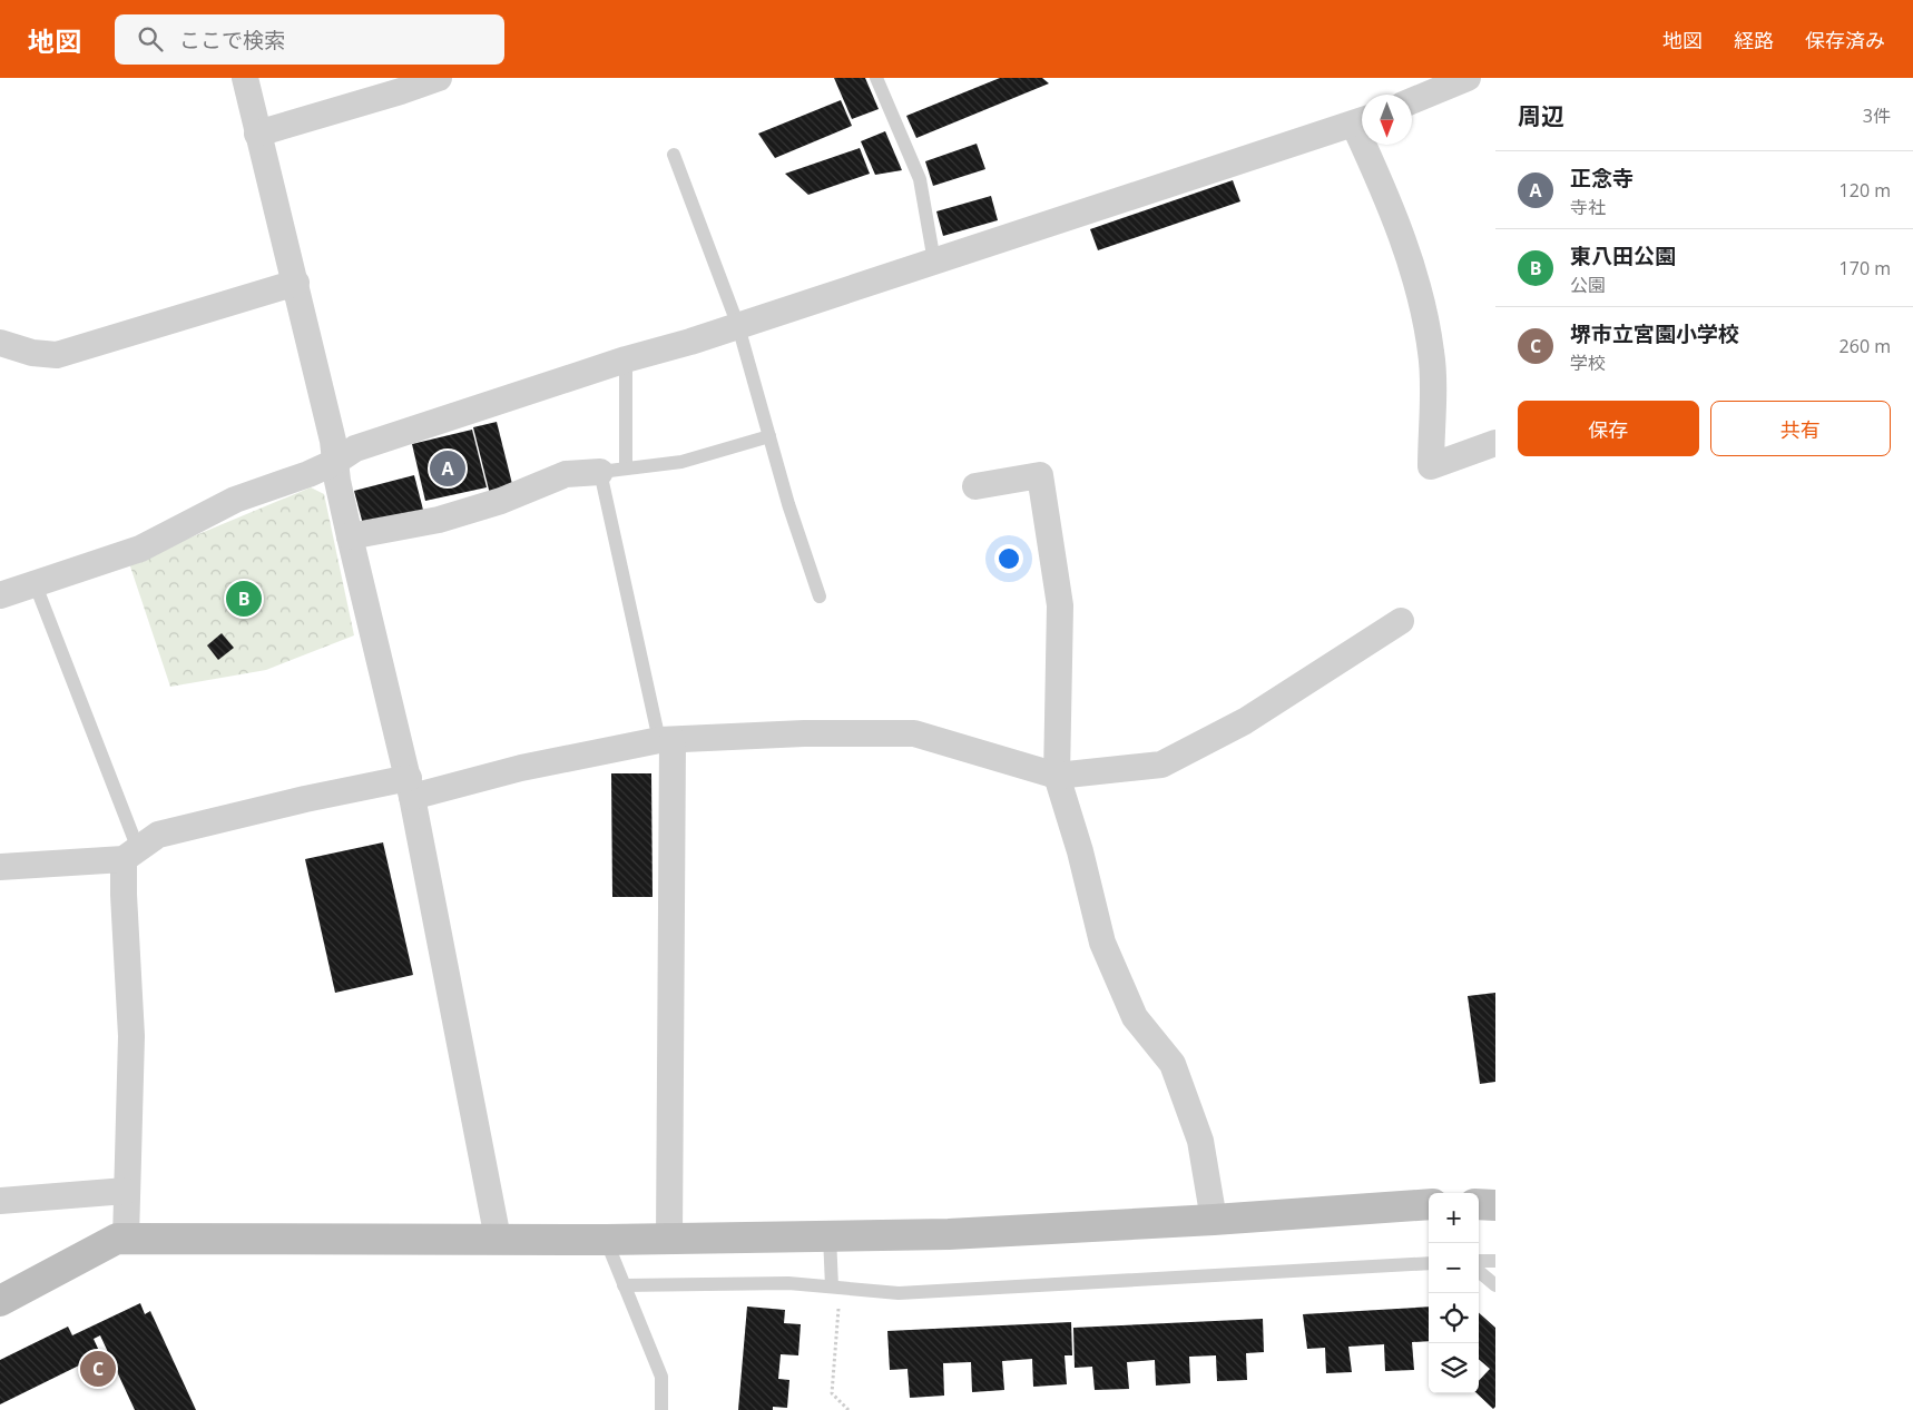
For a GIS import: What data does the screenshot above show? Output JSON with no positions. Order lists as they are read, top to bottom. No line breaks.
{"north":"bottom","page":{"header":"地図","search":"ここで検索","nav":["地図","経路","保存済み"],"heading":["周辺","3件"],"list":[{"mark":"A","name":"正念寺","note":"寺社","value":"120 m"},{"mark":"B","name":"東八田公園","note":"公園","value":"170 m"},{"mark":"C","name":"堺市立宮園小学校","note":"学校","value":"260 m"}],"buttons":["保存","共有"],"pins":["A","B","C"],"map_buttons":["+","−"]}}
